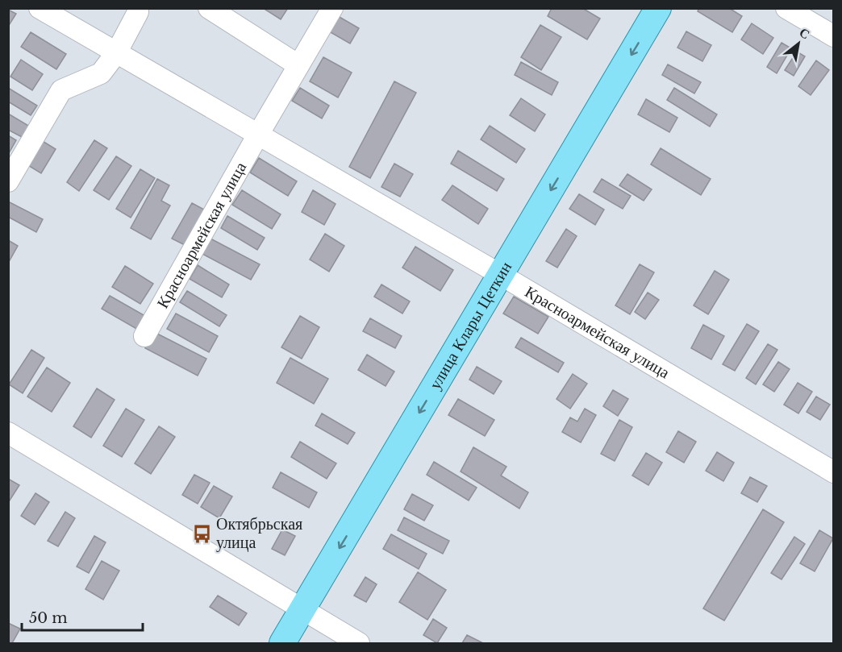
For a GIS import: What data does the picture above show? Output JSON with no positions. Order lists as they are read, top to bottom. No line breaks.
{"streets":{"main road":["улица Клары Цеткин"],"street":["Красноармейская улица"]},"crossings":[["Красноармейская улица","улица Клары Цеткин"]],"one_way":["улица Клары Цеткин"],"places":{"bus stop":["Октябрьская улица"]},"scale_bar":"50 m","north":"top right"}
